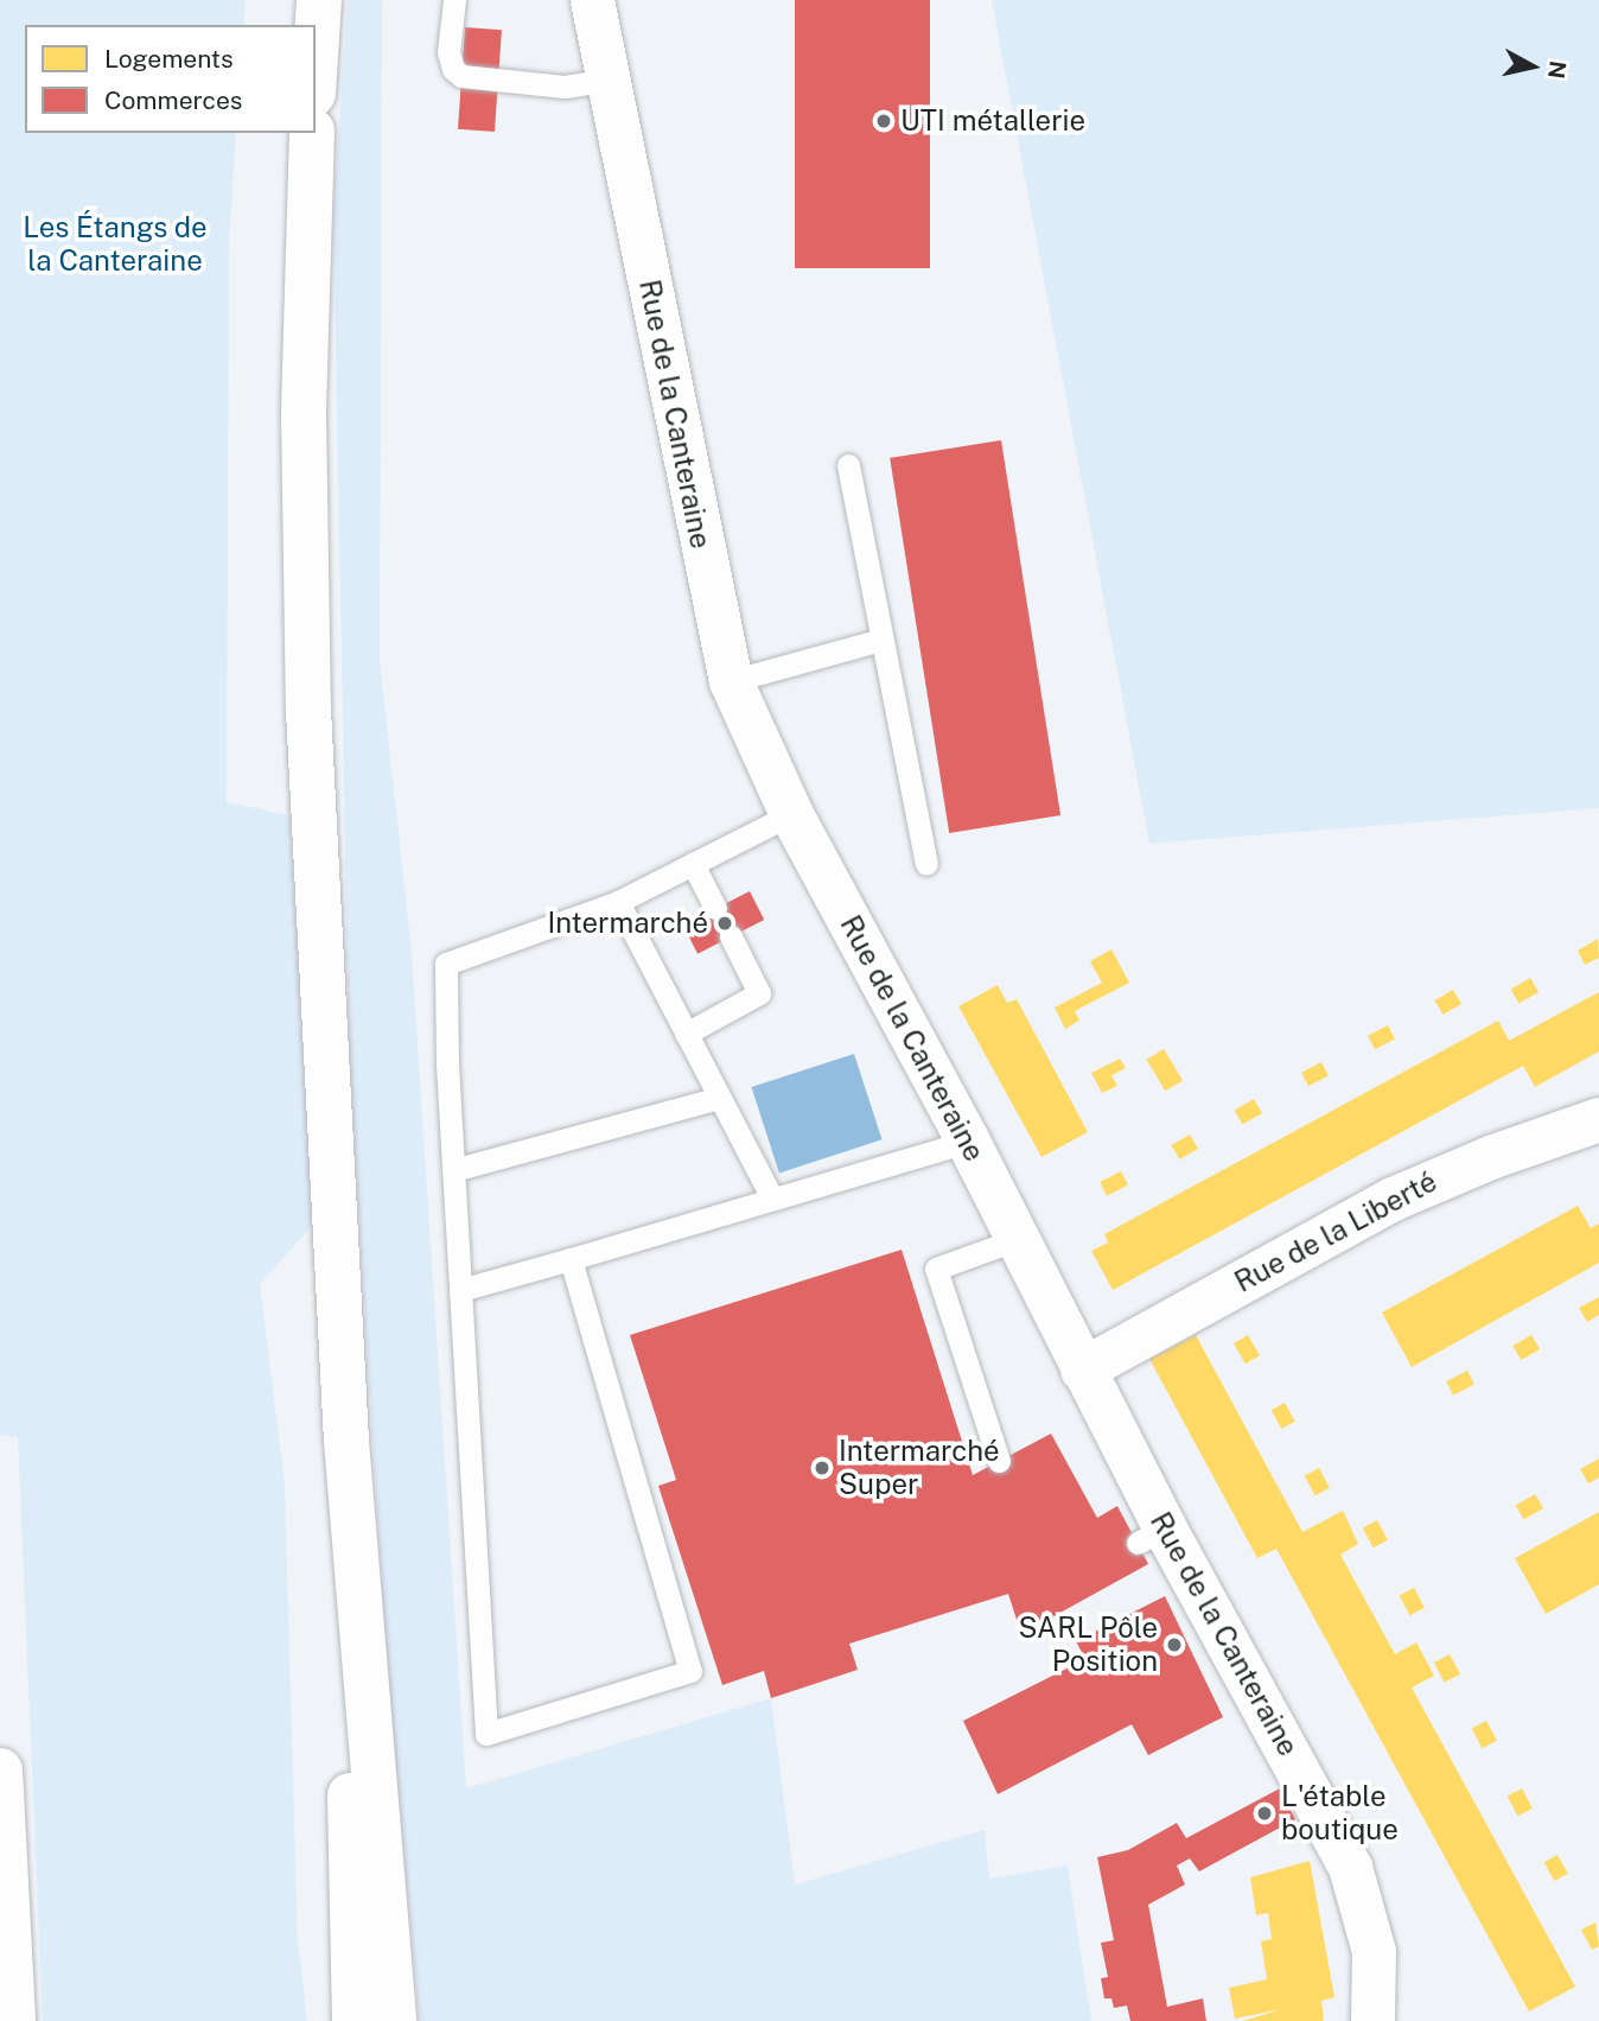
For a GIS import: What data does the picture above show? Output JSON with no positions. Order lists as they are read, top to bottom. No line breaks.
{"streets":{"street":["Rue de la Canteraine","Rue de la Liberté"]},"crossings":[["Rue de la Canteraine","Rue de la Liberté"]],"parks":["Les Étangs de la Canteraine"],"places":["UTI métallerie","Intermarché","Intermarché Super","SARL Pôle Position","L'étable boutique"],"legend":["Logements","Commerces"],"north":"right"}
